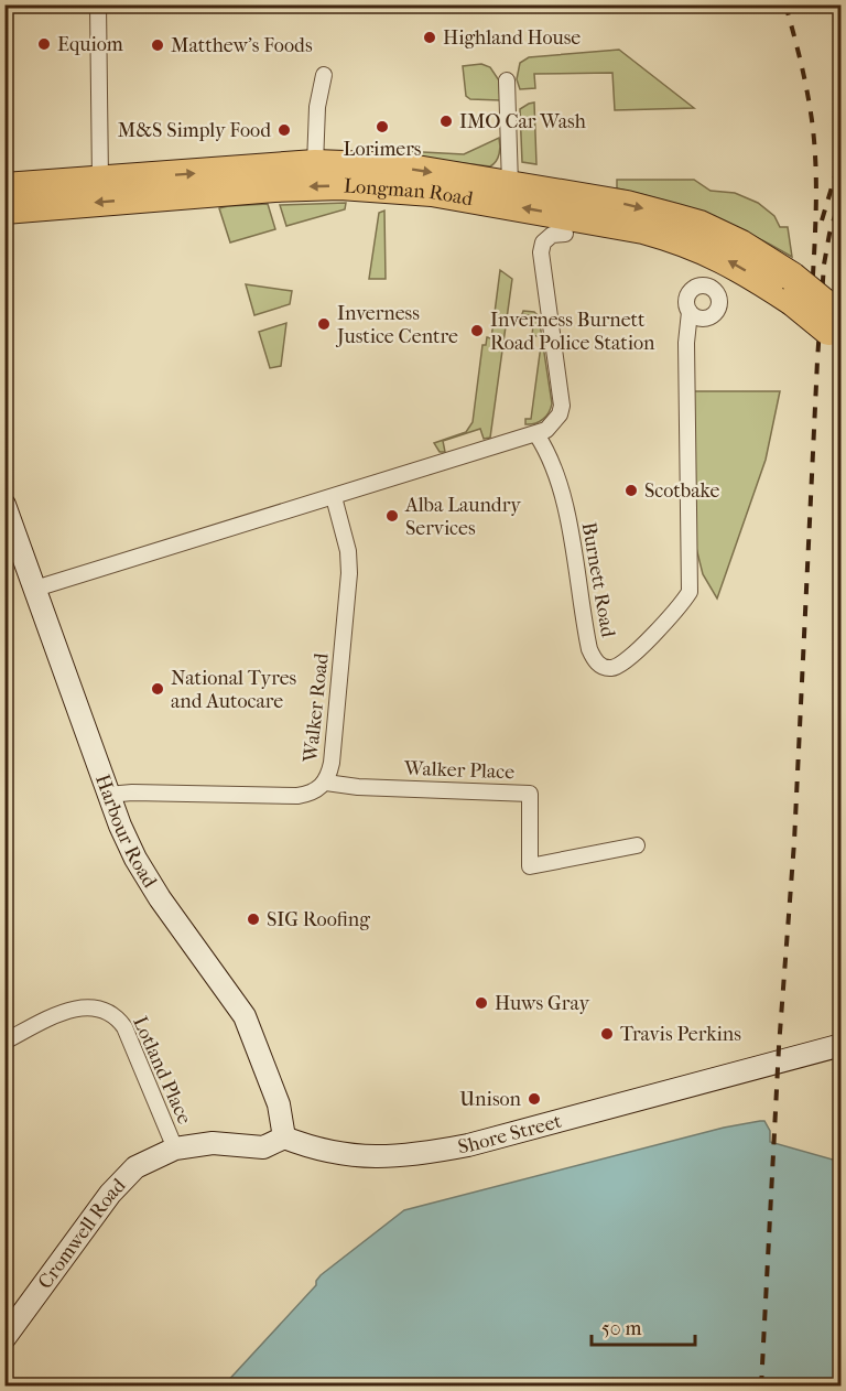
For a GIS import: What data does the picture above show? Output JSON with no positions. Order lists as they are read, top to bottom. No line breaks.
{"streets":{"highway":["Longman Road"],"street":["Burnett Road","Walker Road","Walker Place","Harbour Road","Lotland Place","Shore Street","Cromwell Road"]},"crossings":[["Walker Road","Walker Place"],["Walker Road","Harbour Road"],["Harbour Road","Shore Street"],["Lotland Place","Cromwell Road"]],"places":["Highland House","Equiom","Matthew's Foods","IMO Car Wash","Lorimers","M&S Simply Food","Inverness Justice Centre","Inverness Burnett Road Police Station","Scotbake","Alba Laundry Services","National Tyres and Autocare","SIG Roofing","Huws Gray","Travis Perkins","Unison"],"scale_bar":"50 m"}
